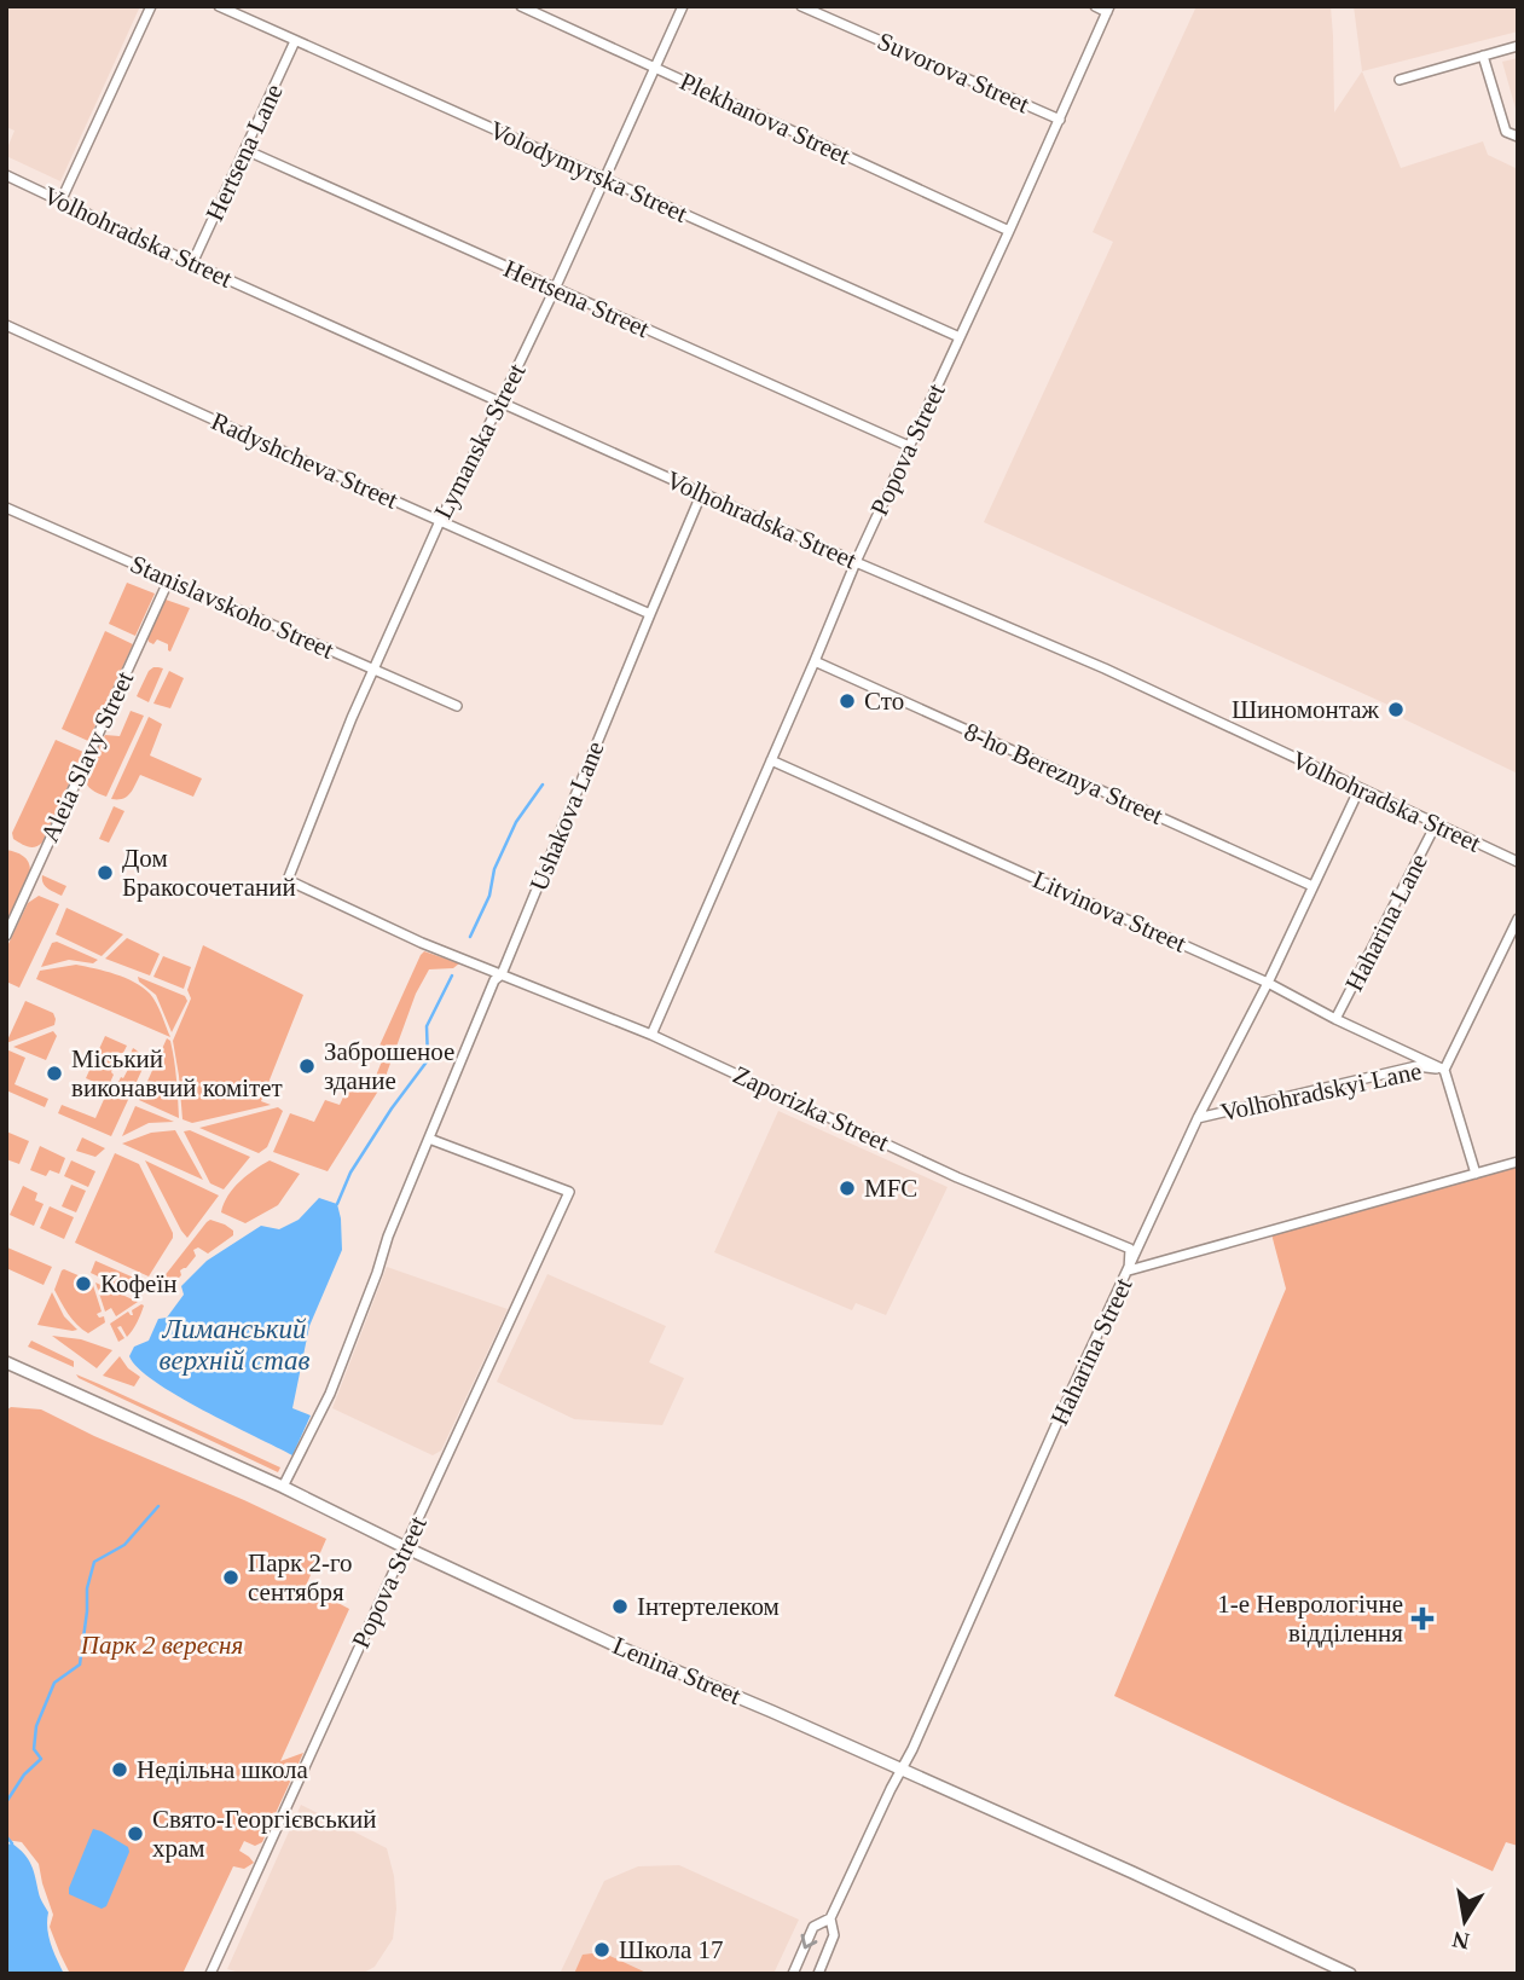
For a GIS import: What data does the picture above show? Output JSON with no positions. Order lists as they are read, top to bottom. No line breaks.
{"streets":{"street":["Suvorova Street","Plekhanova Street","Hertsena Lane","Volodymyrska Street","Volhohradska Street","Hertsena Street","Lymanska Street","Popova Street","Radyshcheva Street","Stanislavskoho Street","Aleia Slavy Street","8-ho Bereznya Street","Ushakova Lane","Litvinova Street","Haharina Lane","Volhohradskyi Lane","Zaporizka Street","Haharina Street","Lenina Street"]},"crossings":[["Suvorova Street","Popova Street"],["Plekhanova Street","Lymanska Street"],["Plekhanova Street","Popova Street"],["Hertsena Lane","Volodymyrska Street"],["Hertsena Lane","Volhohradska Street"],["Hertsena Lane","Hertsena Street"],["Volodymyrska Street","Lymanska Street"],["Volodymyrska Street","Popova Street"],["Volhohradska Street","Lymanska Street"],["Volhohradska Street","Popova Street"],["Volhohradska Street","Ushakova Lane"],["Volhohradska Street","Haharina Lane"],["Volhohradska Street","Haharina Street"],["Hertsena Street","Lymanska Street"],["Hertsena Street","Popova Street"],["Lymanska Street","Radyshcheva Street"],["Lymanska Street","Stanislavskoho Street"],["Lymanska Street","Zaporizka Street"],["Popova Street","8-ho Bereznya Street"],["Popova Street","Ushakova Lane"],["Popova Street","Litvinova Street"],["Popova Street","Zaporizka Street"],["Popova Street","Lenina Street"],["Radyshcheva Street","Ushakova Lane"],["Stanislavskoho Street","Aleia Slavy Street"],["8-ho Bereznya Street","Haharina Street"],["Ushakova Lane","Zaporizka Street"],["Ushakova Lane","Lenina Street"],["Litvinova Street","Haharina Lane"],["Litvinova Street","Volhohradskyi Lane"],["Litvinova Street","Haharina Street"],["Volhohradskyi Lane","Haharina Street"],["Zaporizka Street","Haharina Street"],["Haharina Street","Lenina Street"]],"water":["Лиманський верхній став"],"parks":["Парк 2 вересня"],"places":{"other":["Сто","Шиномонтаж","Дом Бракосочетаний","Заброшеное здание","Міський виконавчий комітет","MFC","Кофеїн","Парк 2-го сентября","Інтертелеком","Недільна школа","Свято-Георгієвський храм","Школа 17"],"health":["1-е Неврологічне відділення"]},"north":"bottom"}
